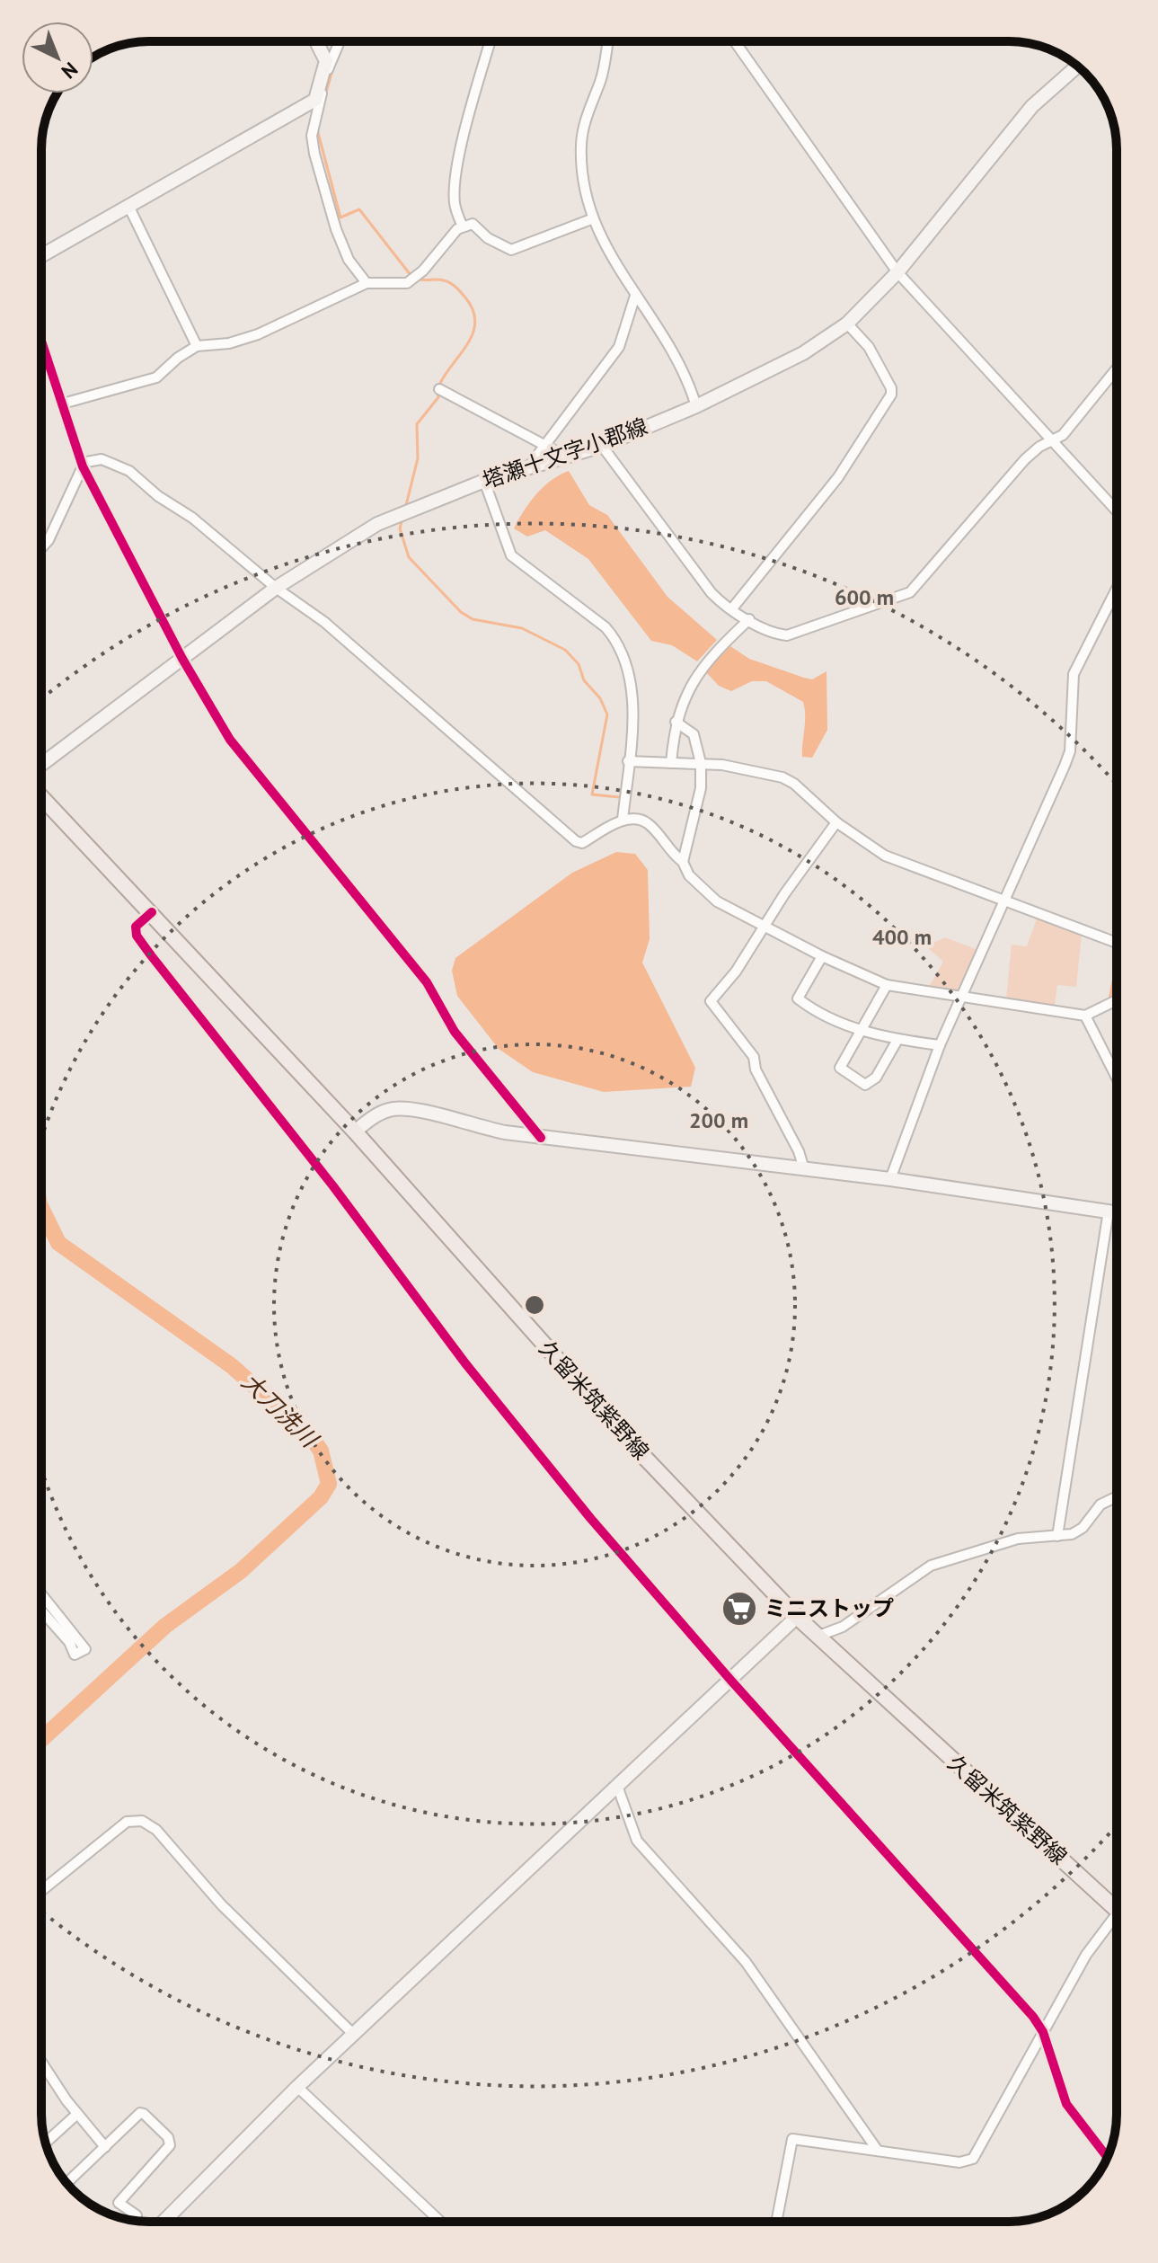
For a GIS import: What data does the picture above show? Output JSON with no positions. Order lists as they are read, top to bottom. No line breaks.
{"streets":{"main road":["久留米筑紫野線"],"street":["塔瀬十文字小郡線"]},"water":["大刀洗川"],"places":{"supermarket":["ミニストップ"]},"north":"bottom right","rings":["600 m","400 m","200 m"]}
